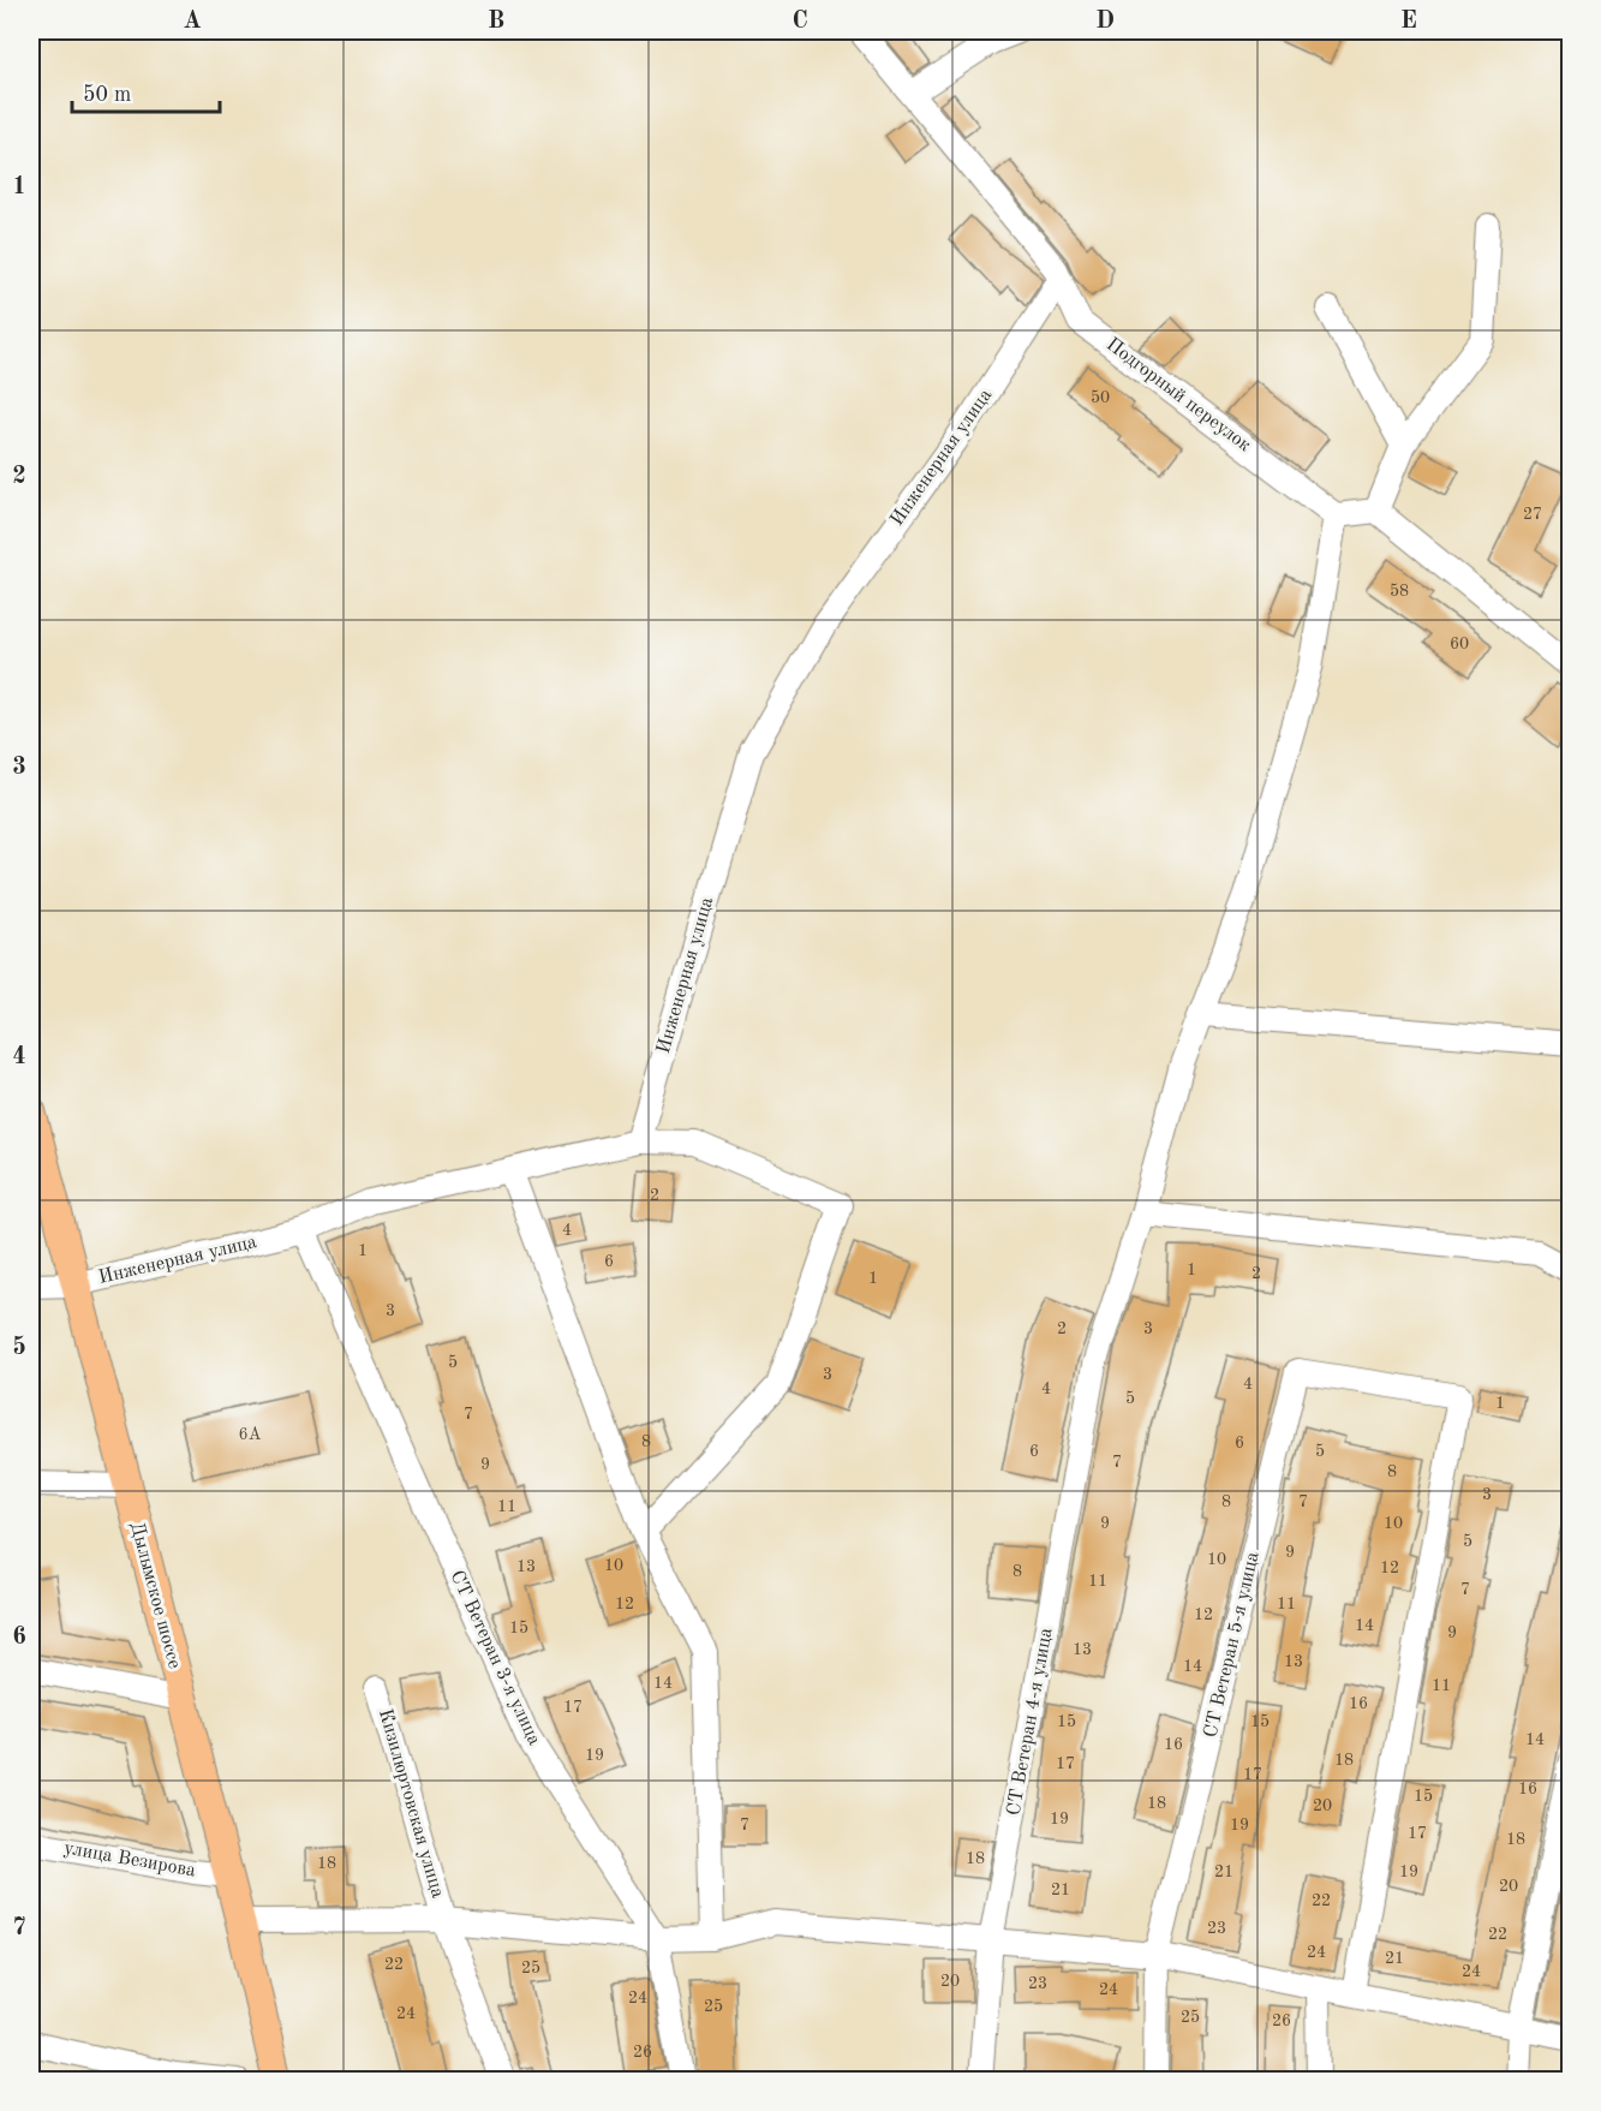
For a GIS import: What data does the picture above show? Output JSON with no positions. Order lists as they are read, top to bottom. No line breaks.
{"streets":{"main road":["Дылымское шоссе"],"street":["Подгорный переулок","Инженерная улица","СТ Ветеран 5-я улица","СТ Ветеран 3-я улица","СТ Ветеран 4-я улица","Кизилюртовская улица","улица Везирова"]},"crossings":[["Подгорный переулок","Инженерная улица"],["Подгорный переулок","СТ Ветеран 4-я улица"],["Инженерная улица","Дылымское шоссе"],["Инженерная улица","СТ Ветеран 3-я улица"],["Дылымское шоссе","улица Везирова"]],"house_numbers":["50","27","58","60","2","4","1","6","1","2","1","3","2","3","5","3","4","4","5","1","7","6А","8","6","6","5","7","9","8","3","8","7","11","9","10","5","9","10","10","13","12","8","11","7","12","11","12","14","15","9","13","13","14","14","11","16","17","15","15","14","16","19","18","17","17","16","15","18","20","19","7","19","17","18","18","18","21","19","20","21","22","23","22","24","21","22","25","24","20","23","24","24","25","24","25","26","26"],"scale_bar":"50 m","grid":{"columns":["A","B","C","D","E"],"rows":["1","2","3","4","5","6","7"]}}
